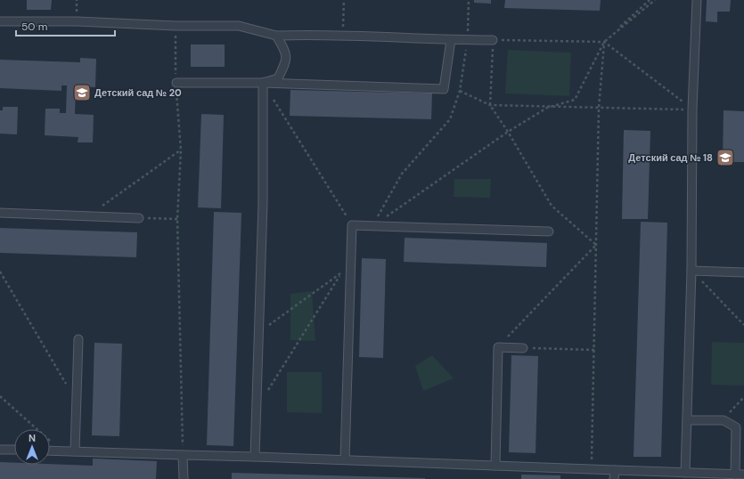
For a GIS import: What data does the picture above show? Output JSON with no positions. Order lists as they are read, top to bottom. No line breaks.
{"places":{"school or university":["Детский сад № 20","Детский сад № 18"]},"scale_bar":"50 m","north":"top"}
